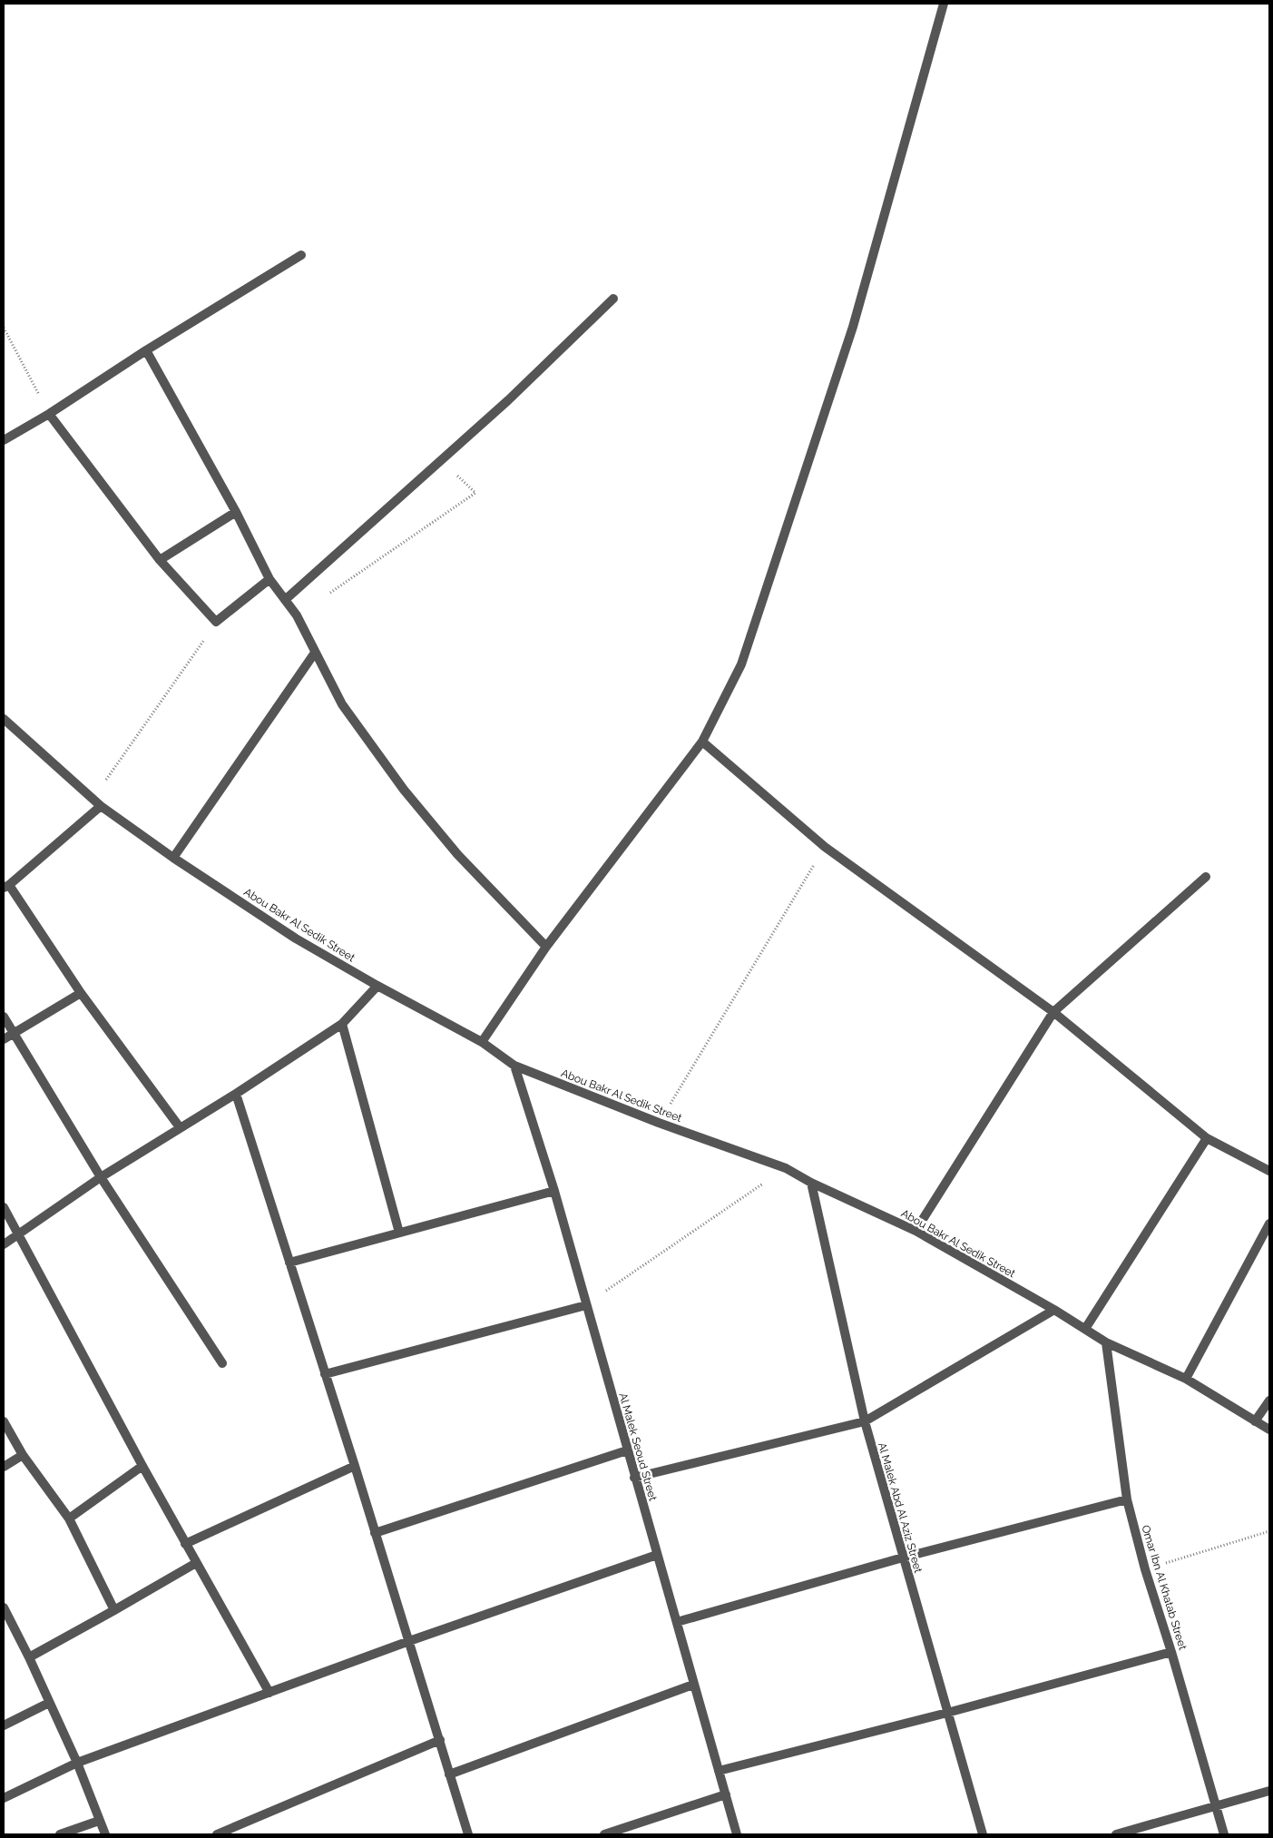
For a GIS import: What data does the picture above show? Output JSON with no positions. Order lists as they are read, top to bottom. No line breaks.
{"streets":{"street":["Abou Bakr Al Sedik Street","Al Malek Seoud Street","Al Malek Abd Al Aziz Street","Omar Ibn Al Khatab Street"]},"crossings":[["Abou Bakr Al Sedik Street","Al Malek Seoud Street"],["Abou Bakr Al Sedik Street","Al Malek Abd Al Aziz Street"],["Abou Bakr Al Sedik Street","Omar Ibn Al Khatab Street"]]}
